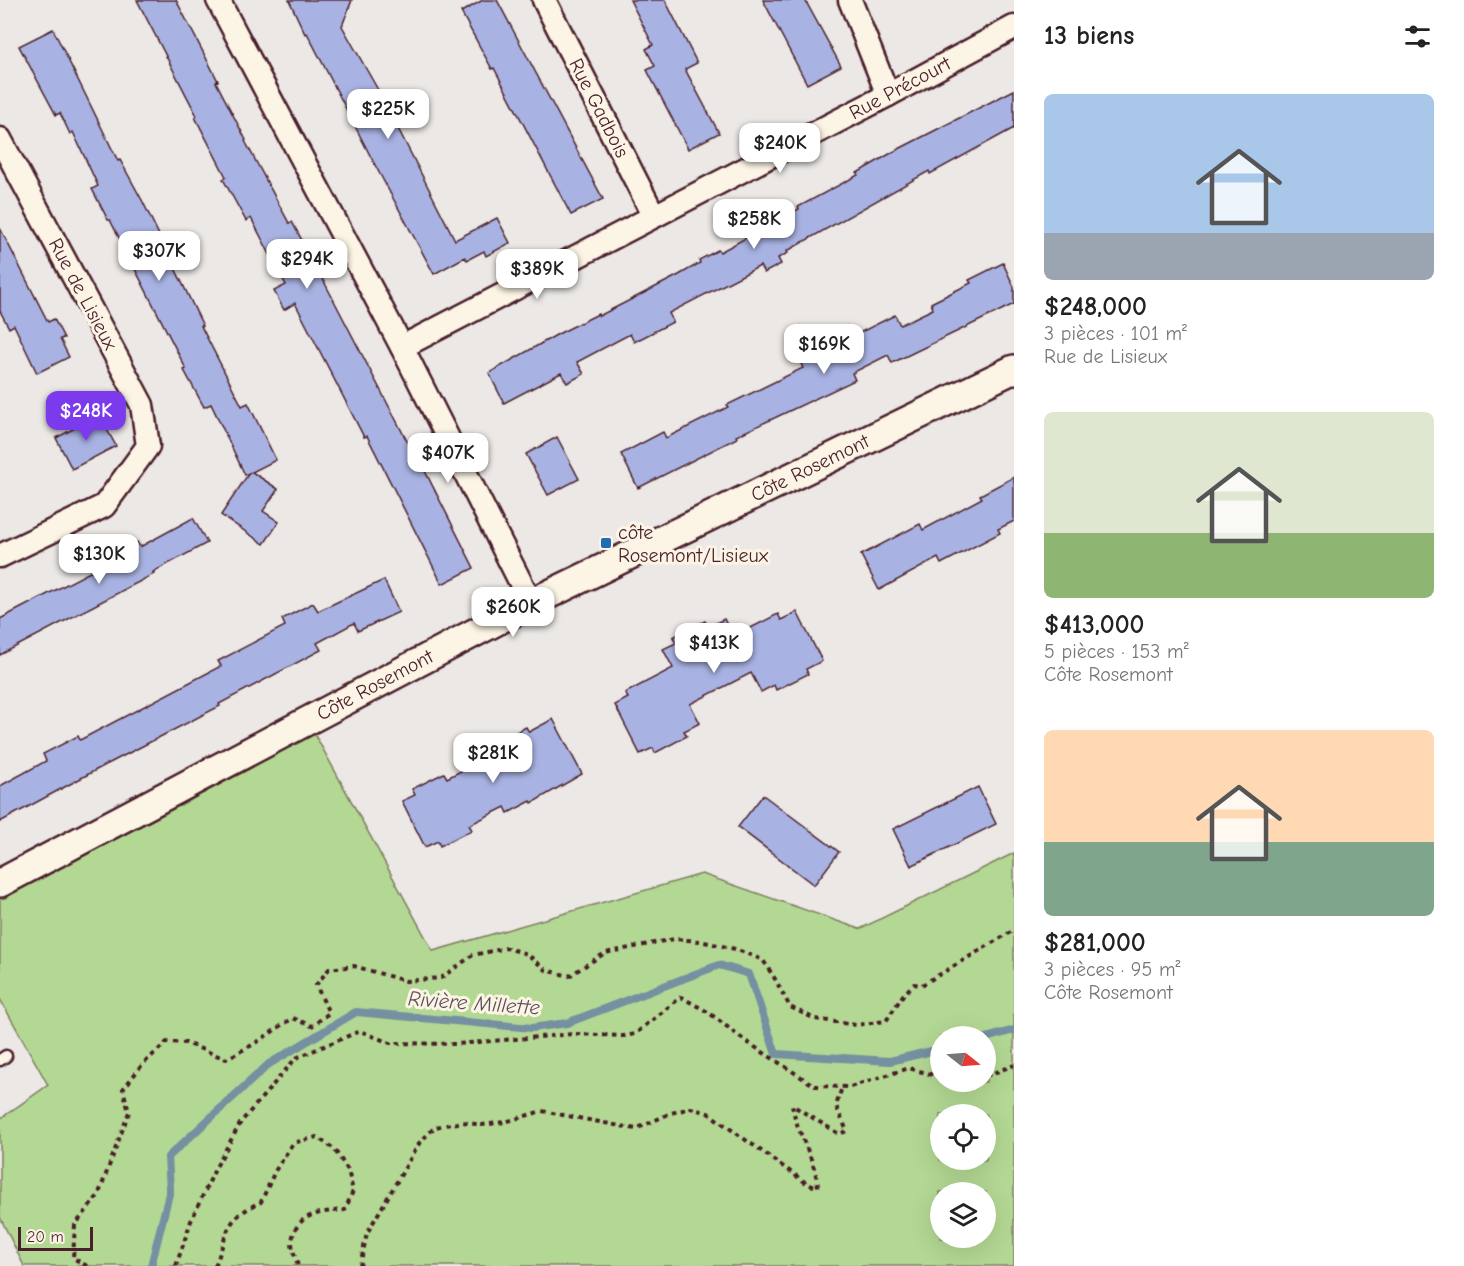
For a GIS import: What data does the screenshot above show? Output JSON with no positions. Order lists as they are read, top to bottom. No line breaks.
{"streets":{"street":["Rue Précourt","Rue Gadbois","Rue de Lisieux","Côte Rosemont"]},"crossings":[["Rue Précourt","Rue Gadbois"]],"water":["Rivière Millette"],"places":{"transit":["côte Rosemont/Lisieux"]},"scale_bar":"20 m","north":"right","page":{"heading":"13 biens","list":[{"name":"$248,000","note":"3 pièces · 101 m² · Rue de Lisieux"},{"name":"$413,000","note":"5 pièces · 153 m² · Côte Rosemont"},{"name":"$281,000","note":"3 pièces · 95 m² · Côte Rosemont"}],"price":["$225K","$240K","$258K","$307K","$294K","$389K","$169K","$248K","$407K","$130K","$260K","$413K","$281K"],"scale":"20 m"}}
